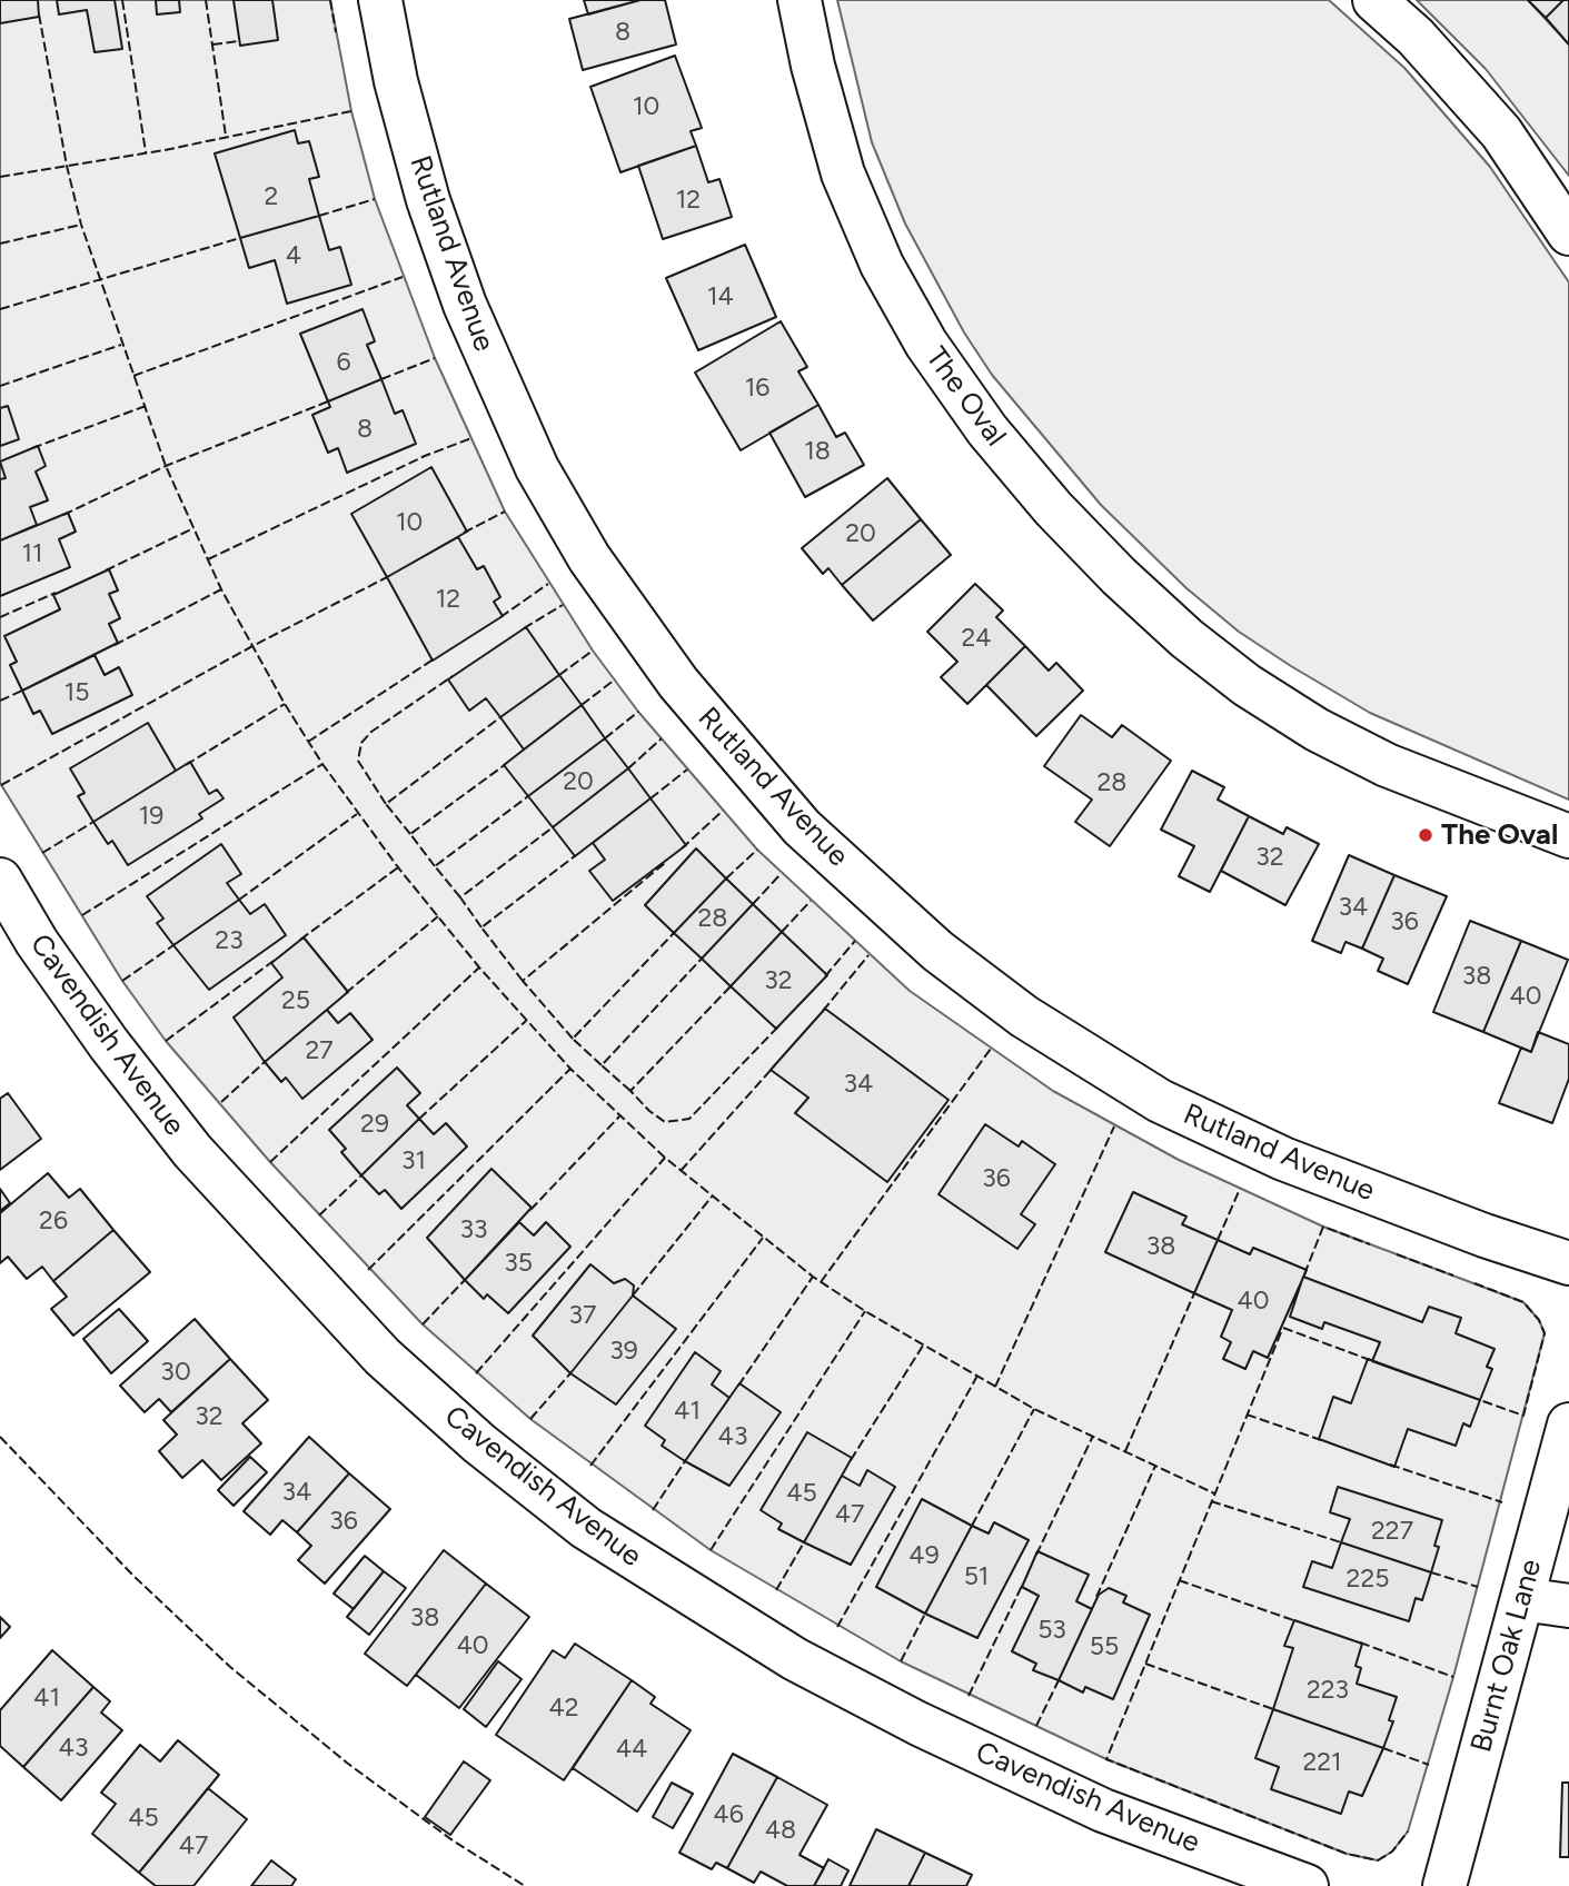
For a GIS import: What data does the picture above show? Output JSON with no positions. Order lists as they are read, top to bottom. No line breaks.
{"streets":{"street":["Rutland Avenue","The Oval","Cavendish Avenue","Burnt Oak Lane"]},"places":["The Oval"],"house_numbers":["8","10","2","12","4","14","6","16","8","18","10","20","11","12","24","15","20","28","19","32","34","28","36","23","38","32","40","25","27","34","29","31","36","26","33","38","35","40","37","39","30","41","32","43","34","45","47","36","227","49","51","225","38","53","40","55","223","41","42","43","44","221","46","45","48","47"]}
